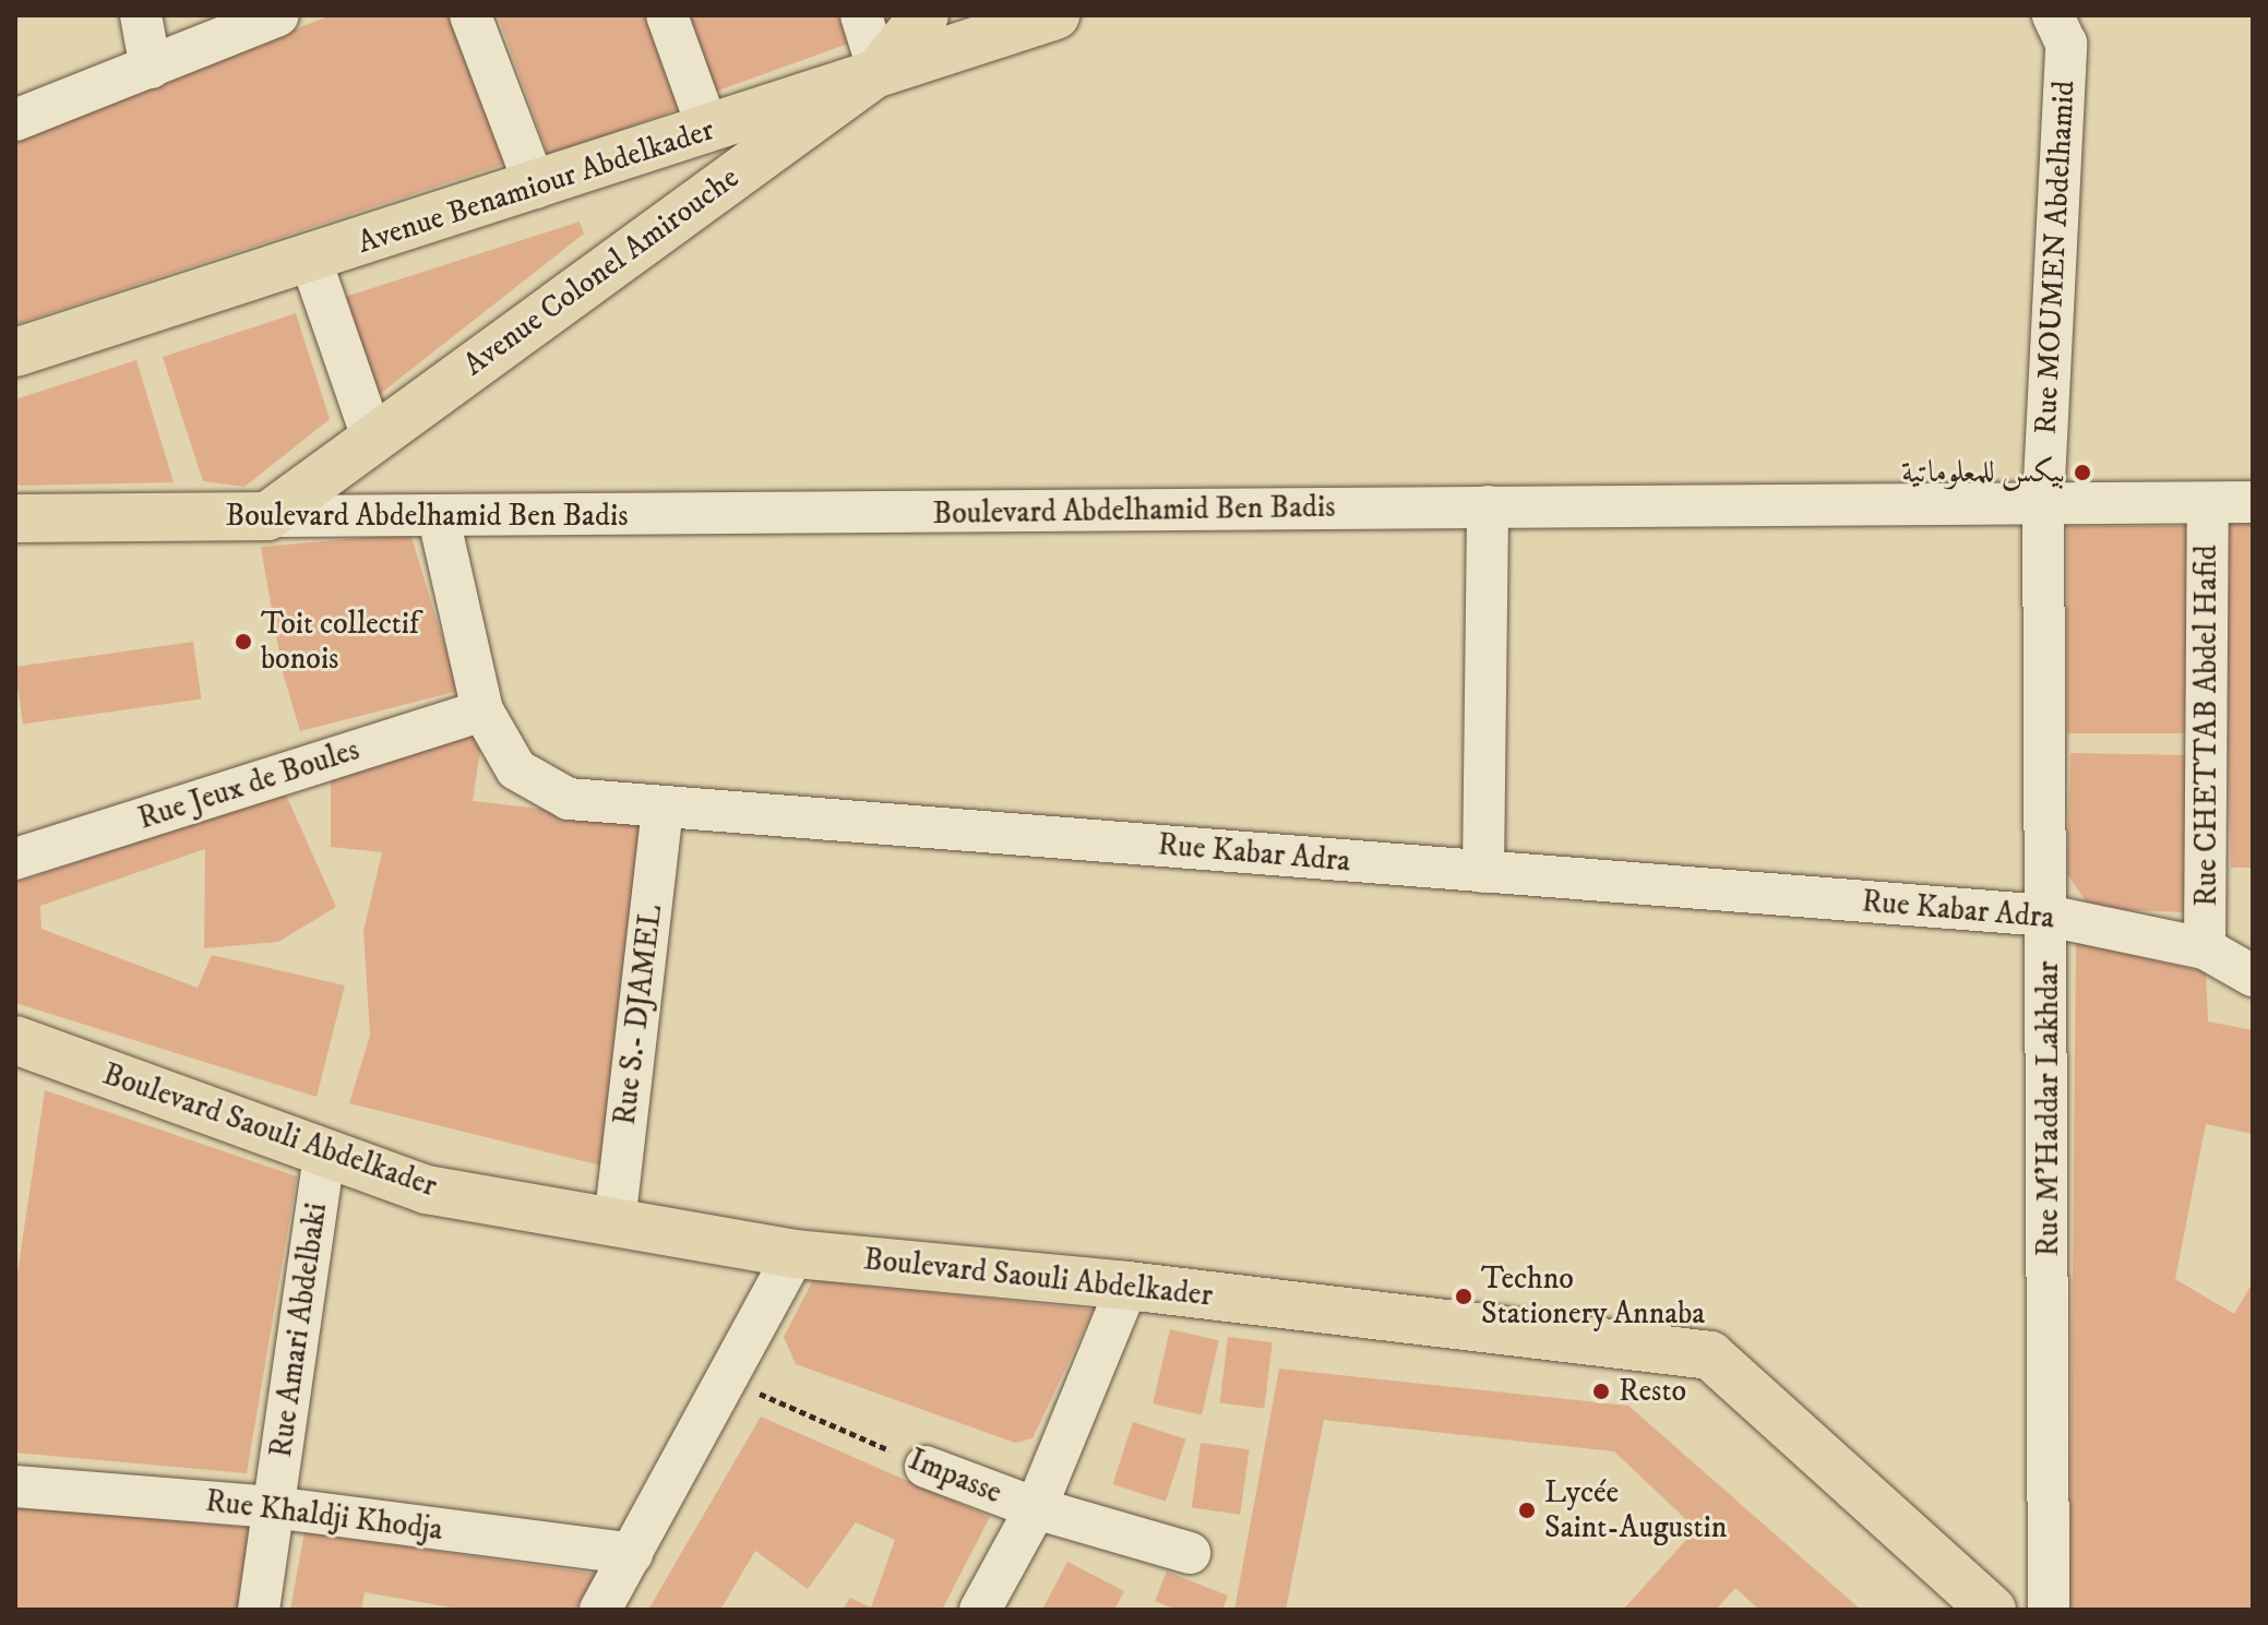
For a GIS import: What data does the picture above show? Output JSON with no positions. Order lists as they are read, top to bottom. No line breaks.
{"streets":{"main road":["Avenue Benamiour Abdelkader","Avenue Colonel Amirouche","Boulevard Abdelhamid Ben Badis","Boulevard Saouli Abdelkader"],"street":["Rue MOUMEN Abdelhamid","Rue CHETTAB Abdel Hafid","Rue Jeux de Boules","Rue Kabar Adra","Rue S.- DJAMEL","Rue M'Haddar Lakhdar","Rue Amari Abdelbaki","Impasse","Rue Khaldji Khodja"]},"crossings":[["Avenue Benamiour Abdelkader","Avenue Colonel Amirouche"],["Rue MOUMEN Abdelhamid","Boulevard Abdelhamid Ben Badis"],["Rue MOUMEN Abdelhamid","Rue M'Haddar Lakhdar"],["Avenue Colonel Amirouche","Boulevard Abdelhamid Ben Badis"],["Boulevard Abdelhamid Ben Badis","Rue CHETTAB Abdel Hafid"],["Boulevard Abdelhamid Ben Badis","Rue Kabar Adra"],["Boulevard Abdelhamid Ben Badis","Rue M'Haddar Lakhdar"],["Rue CHETTAB Abdel Hafid","Rue Kabar Adra"],["Rue Jeux de Boules","Rue Kabar Adra"],["Rue Kabar Adra","Rue S.- DJAMEL"],["Rue Kabar Adra","Rue M'Haddar Lakhdar"],["Rue S.- DJAMEL","Boulevard Saouli Abdelkader"],["Boulevard Saouli Abdelkader","Rue Amari Abdelbaki"],["Rue Amari Abdelbaki","Rue Khaldji Khodja"]],"places":["بيكس للمعلوماتية","Toit collectif bonois","Techno Stationery Annaba","Resto","Lycée Saint-Augustin"]}
